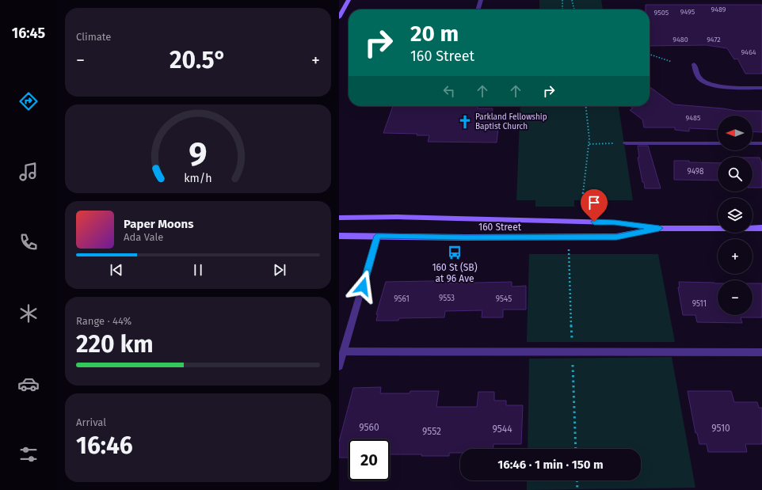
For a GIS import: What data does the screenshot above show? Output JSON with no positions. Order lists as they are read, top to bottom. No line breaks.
{"streets":{"main road":["160 Street"]},"places":{"church":["Parkland Fellowship Baptist Church"],"bus stop":["160 St (SB) at 96 Ave"]},"house_numbers":["9489","9495","9505","9480","9472","9464","9485","9498","9553","9561","9545","9511","9560","9510","9544","9552"],"north":"left","page":{"tabs":"16:45","tile":["Climate",["Range · 44%","220 km"],["Arrival","16:46"]],"turn":["20 m","160 Street"],"heat":["−","20.5°","+"],"map_buttons":["+","−"],"song":["Paper Moons","Ada Vale"],"limit":"20","trip":"16:46 · 1 min · 150 m","gauge":["9","km/h"]}}
